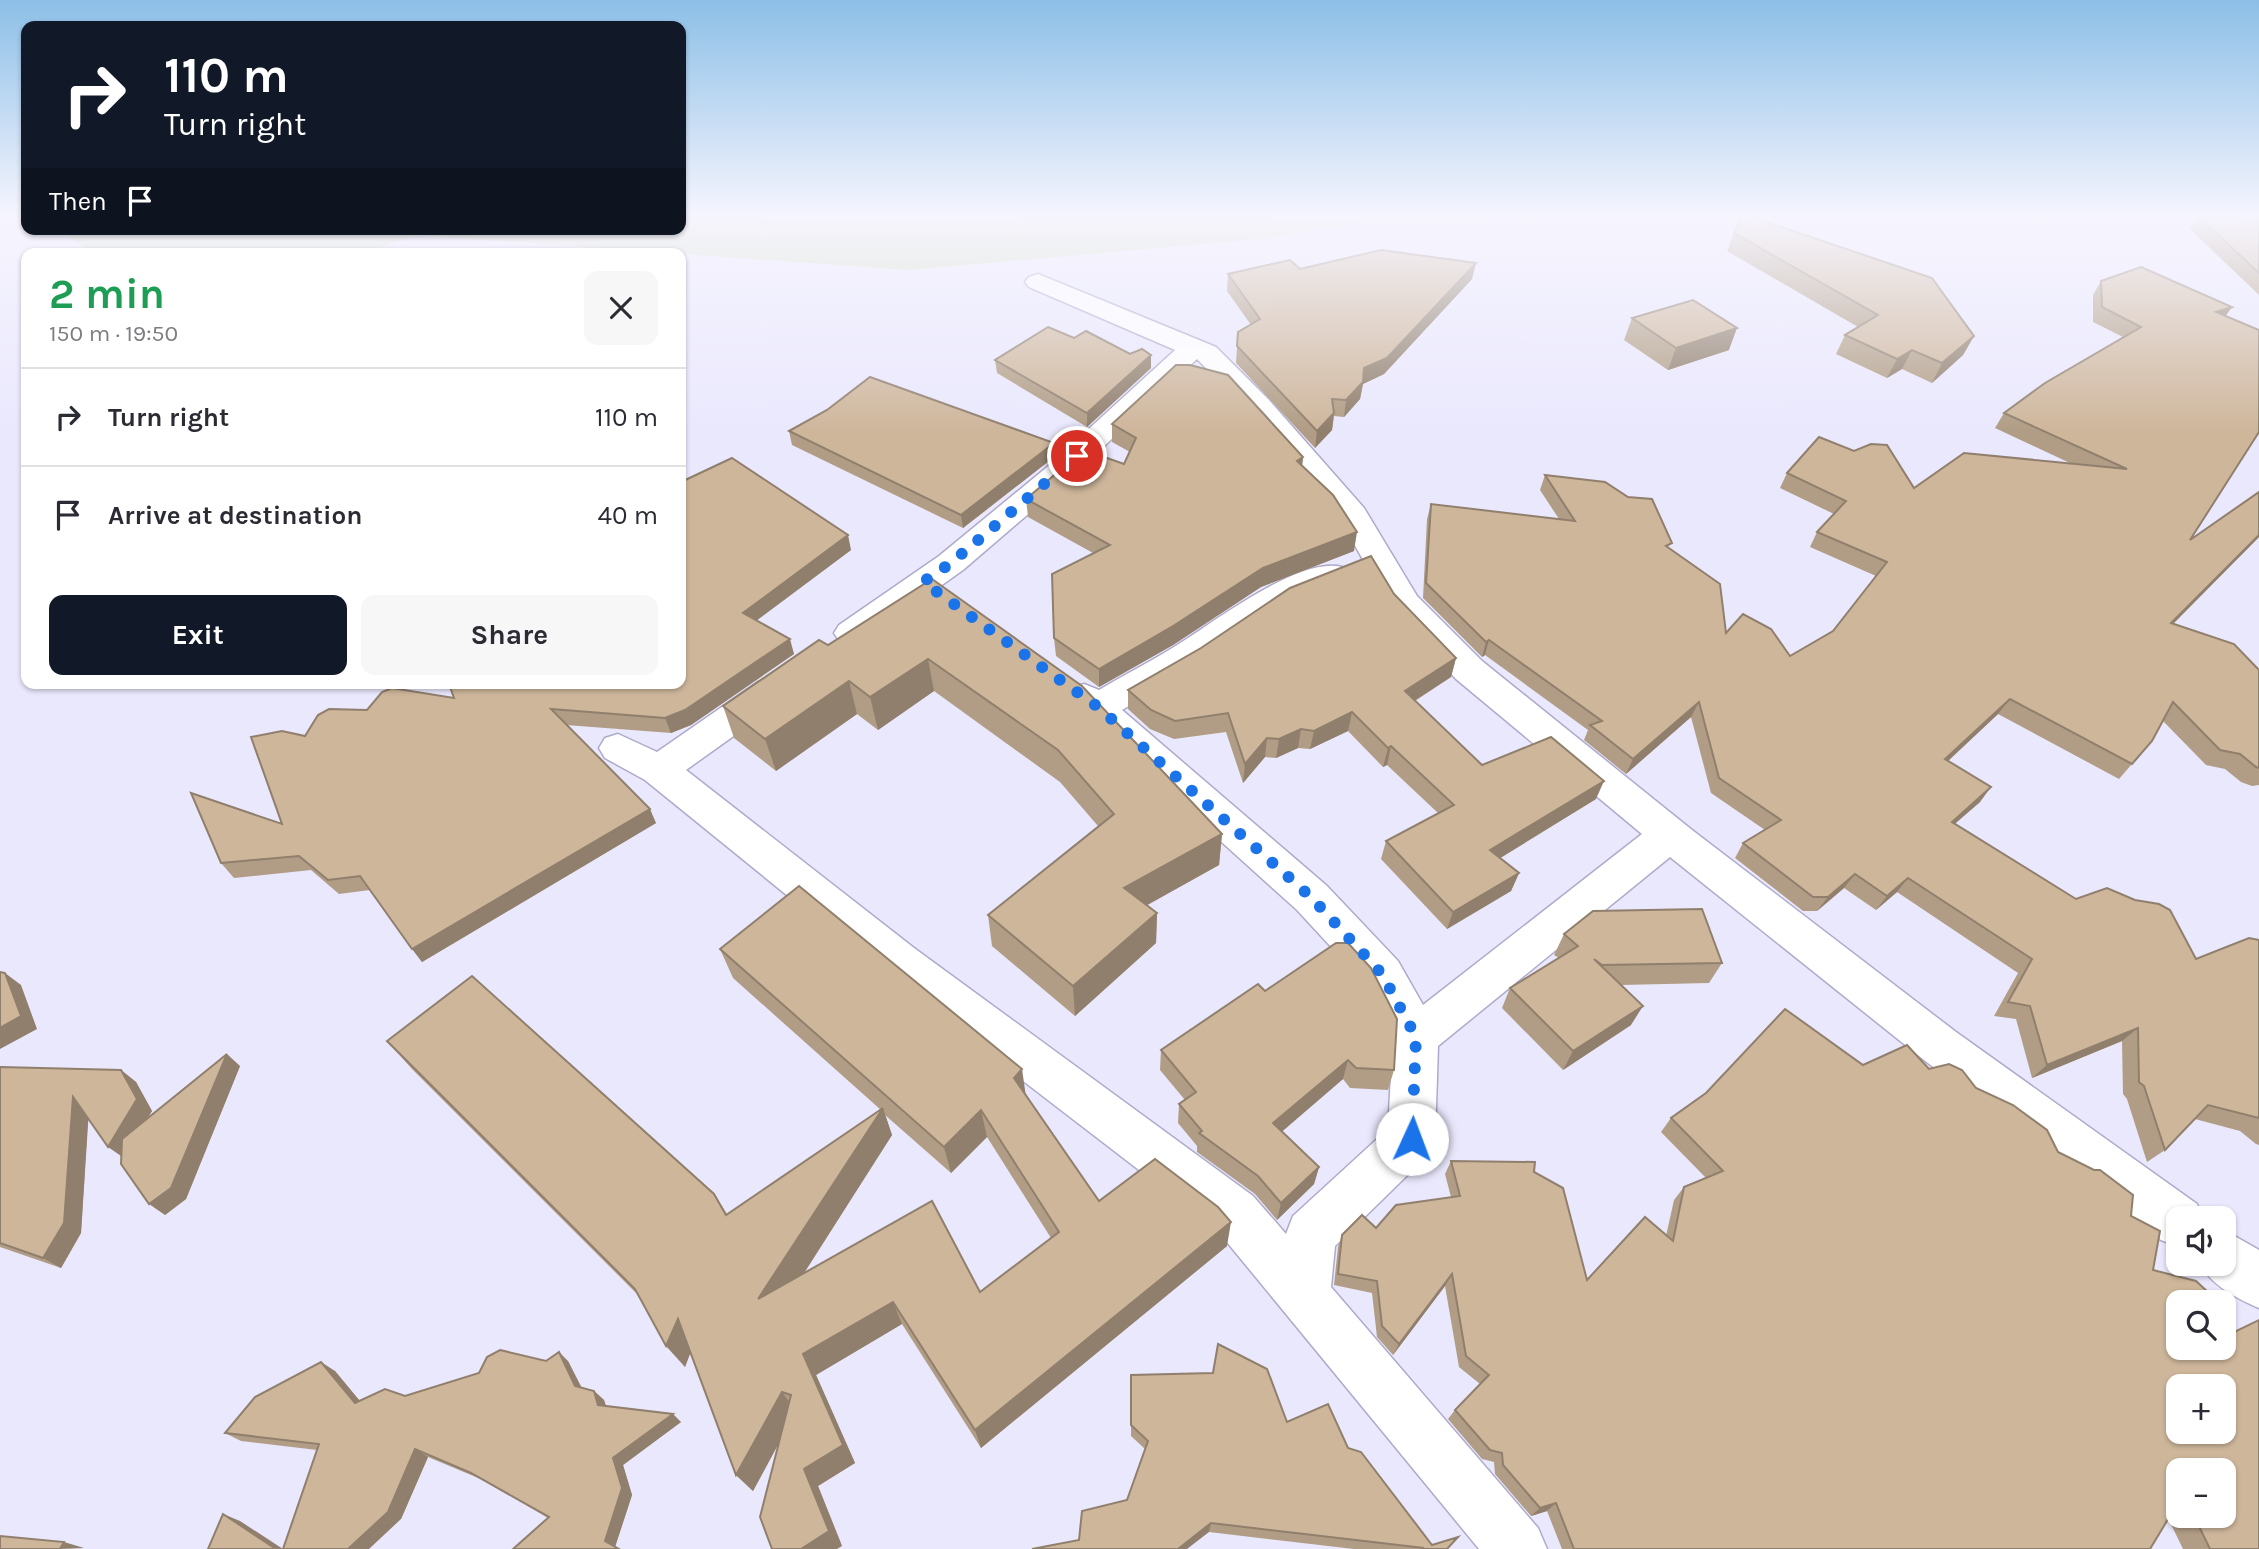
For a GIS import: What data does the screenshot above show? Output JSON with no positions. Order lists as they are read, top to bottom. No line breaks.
{"page":{"turn":["110 m","Turn right"],"then":"Then","heading":["2 min","150 m · 19:50"],"list":[{"name":"Turn right","value":"110 m"},{"name":"Arrive at destination","value":"40 m"}],"buttons":["Exit","Share"],"map_buttons":["+","−"]}}
